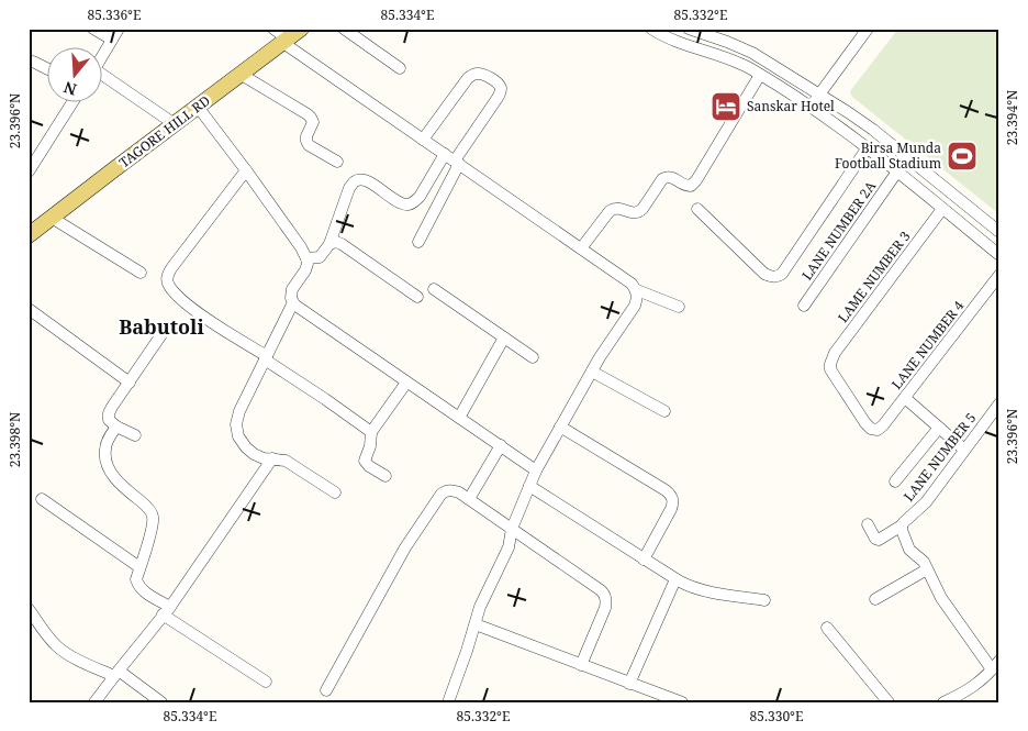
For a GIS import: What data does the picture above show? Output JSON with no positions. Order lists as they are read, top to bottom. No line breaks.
{"streets":{"main road":["TAGORE HILL RD"],"street":["LANE NUMBER 2A","LAME NUMBER 3","LANE NUMBER 4","LANE NUMBER 5"]},"crossings":[["LAME NUMBER 3","LANE NUMBER 4"]],"districts":["Babutoli"],"places":{"hotel":["Sanskar Hotel"],"sports":["Birsa Munda Football Stadium"]},"north":"bottom","coordinates":["85.336°E","85.334°E","85.332°E","23.394°N","23.396°N","23.398°N","85.330°E"]}
